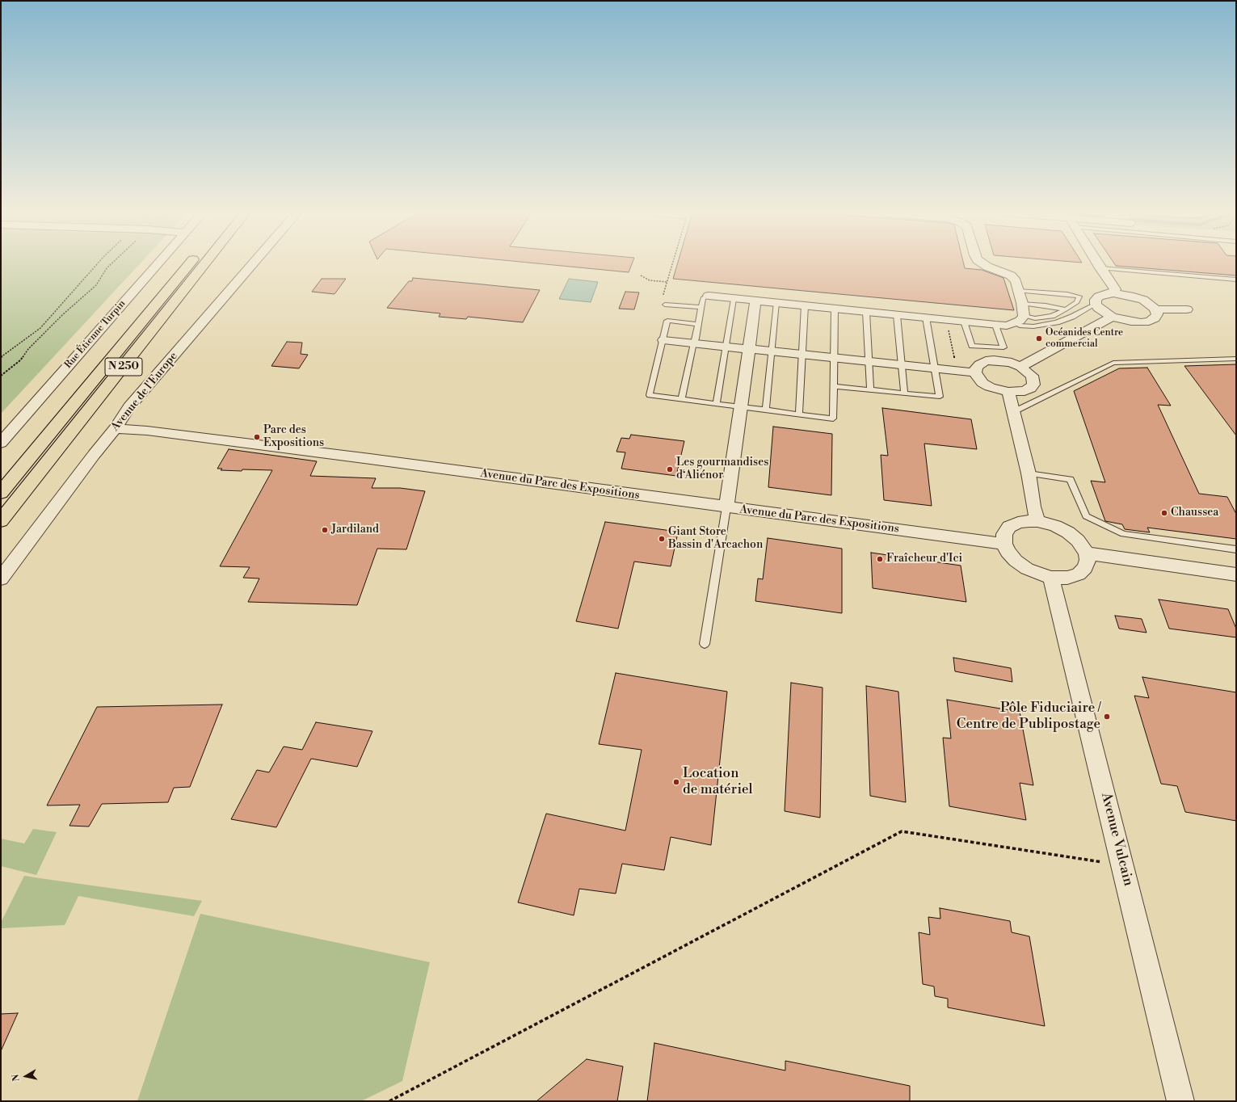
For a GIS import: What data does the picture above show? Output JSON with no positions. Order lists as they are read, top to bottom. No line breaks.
{"streets":{"highway":["N 250"],"street":["Rue Étienne Turpin","Avenue de l'Europe","Avenue du Parc des Expositions","Avenue Vulcain"]},"crossings":[["Avenue de l'Europe","Avenue du Parc des Expositions"],["Avenue du Parc des Expositions","Avenue Vulcain"]],"places":["Océanides Centre commercial","Parc des Expositions","Les gourmandises d‘Aliénor","Chaussea","Jardiland","Giant Store Bassin d'Arcachon","Fraîcheur d'Ici","Pôle Fiduciaire / Centre de Publipostage","Location de matériel"],"north":"left"}
